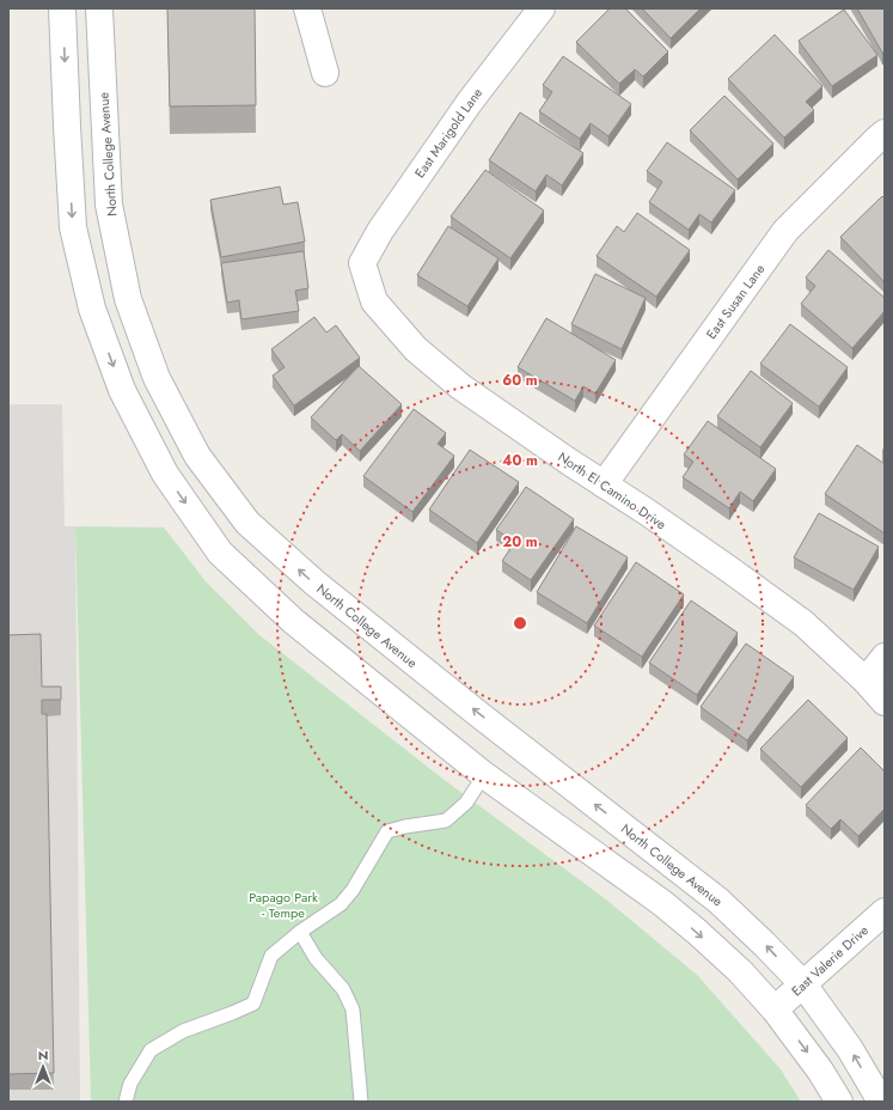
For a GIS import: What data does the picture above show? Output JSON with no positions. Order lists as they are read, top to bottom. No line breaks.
{"streets":{"street":["East Marigold Lane","North College Avenue","East Susan Lane","North El Camino Drive","East Valerie Drive"]},"crossings":[["East Marigold Lane","North El Camino Drive"],["North College Avenue","East Valerie Drive"],["East Susan Lane","North El Camino Drive"]],"parks":["Papago Park - Tempe"],"north":"top","rings":["60 m","40 m","20 m"]}
